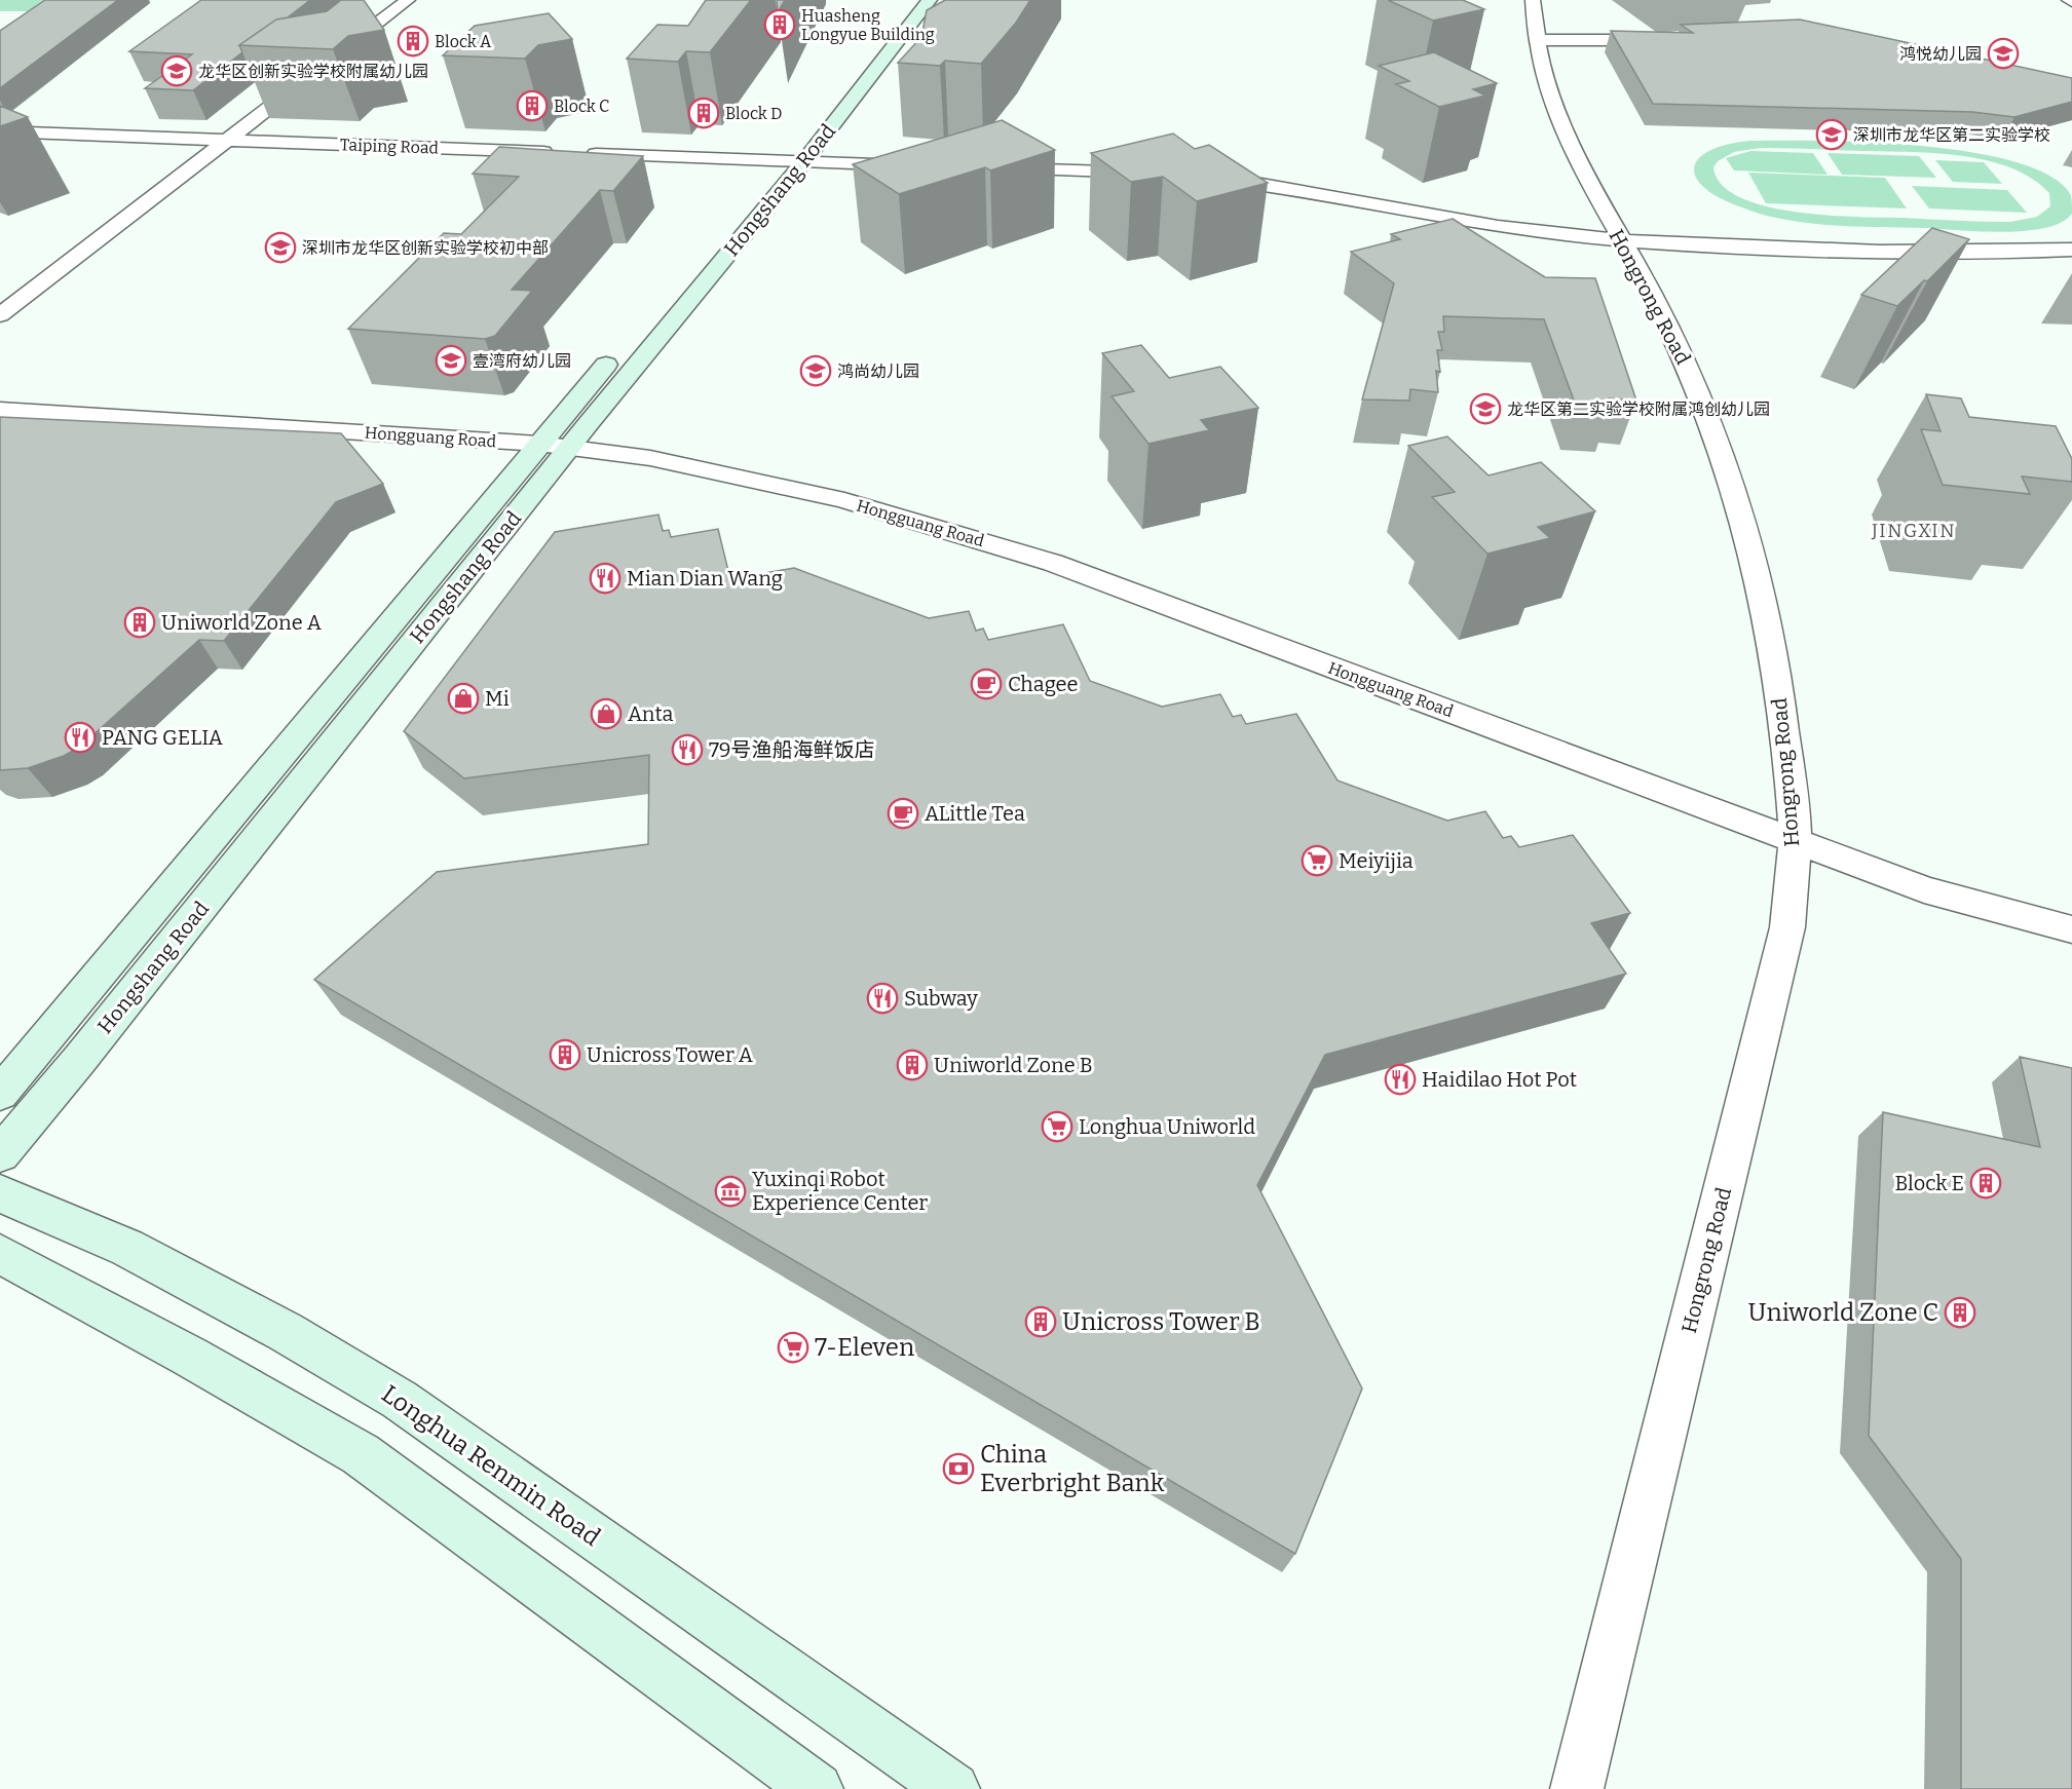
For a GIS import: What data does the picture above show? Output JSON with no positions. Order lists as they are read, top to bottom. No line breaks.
{"streets":{"street":["Taiping Road","Hongshang Road","Hongrong Road","Hongguang Road","Longhua Renmin Road"]},"crossings":[["Hongshang Road","Hongguang Road"],["Hongrong Road","Hongguang Road"]],"districts":["JINGXIN"],"places":{"building":["Huasheng Longyue Building","Block A","Block C","Block D","Uniworld Zone A","Unicross Tower A","Uniworld Zone B","Block E","Uniworld Zone C","Unicross Tower B"],"school or university":["鸿悦幼儿园","龙华区创新实验学校附属幼儿园","深圳市龙华区第二实验学校","深圳市龙华区创新实验学校初中部","壹湾府幼儿园","鸿尚幼儿园","龙华区第二实验学校附属鸿创幼儿园"],"restaurant":["Mian Dian Wang","PANG GELIA","79号渔船海鲜饭店","Subway","Haidilao Hot Pot"],"cafe":["Chagee","ALittle Tea"],"shop":["Mi","Anta"],"supermarket":["Meiyijia","Longhua Uniworld","7-Eleven"],"museum":["Yuxinqi Robot Experience Center"],"bank":["China Everbright Bank"]}}
